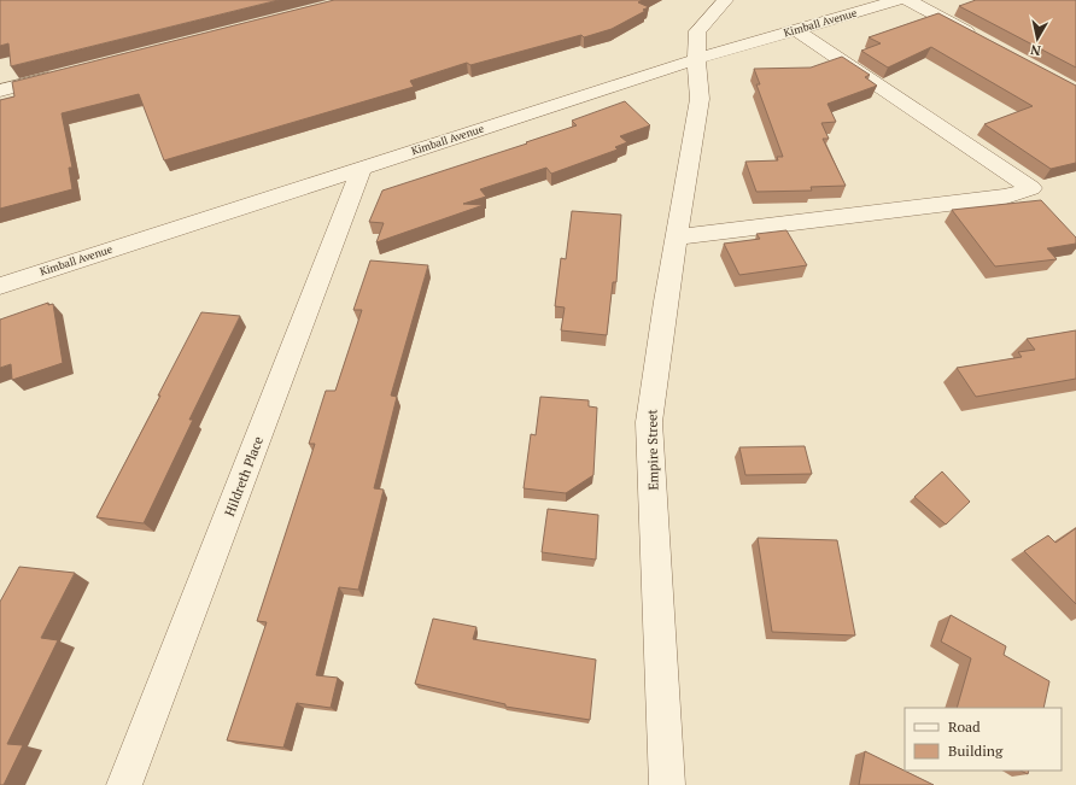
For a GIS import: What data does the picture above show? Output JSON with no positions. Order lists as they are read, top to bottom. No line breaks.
{"streets":{"street":["Kimball Avenue","Empire Street","Hildreth Place"]},"crossings":[["Kimball Avenue","Empire Street"],["Kimball Avenue","Hildreth Place"]],"legend":["Road","Building"],"north":"bottom"}
